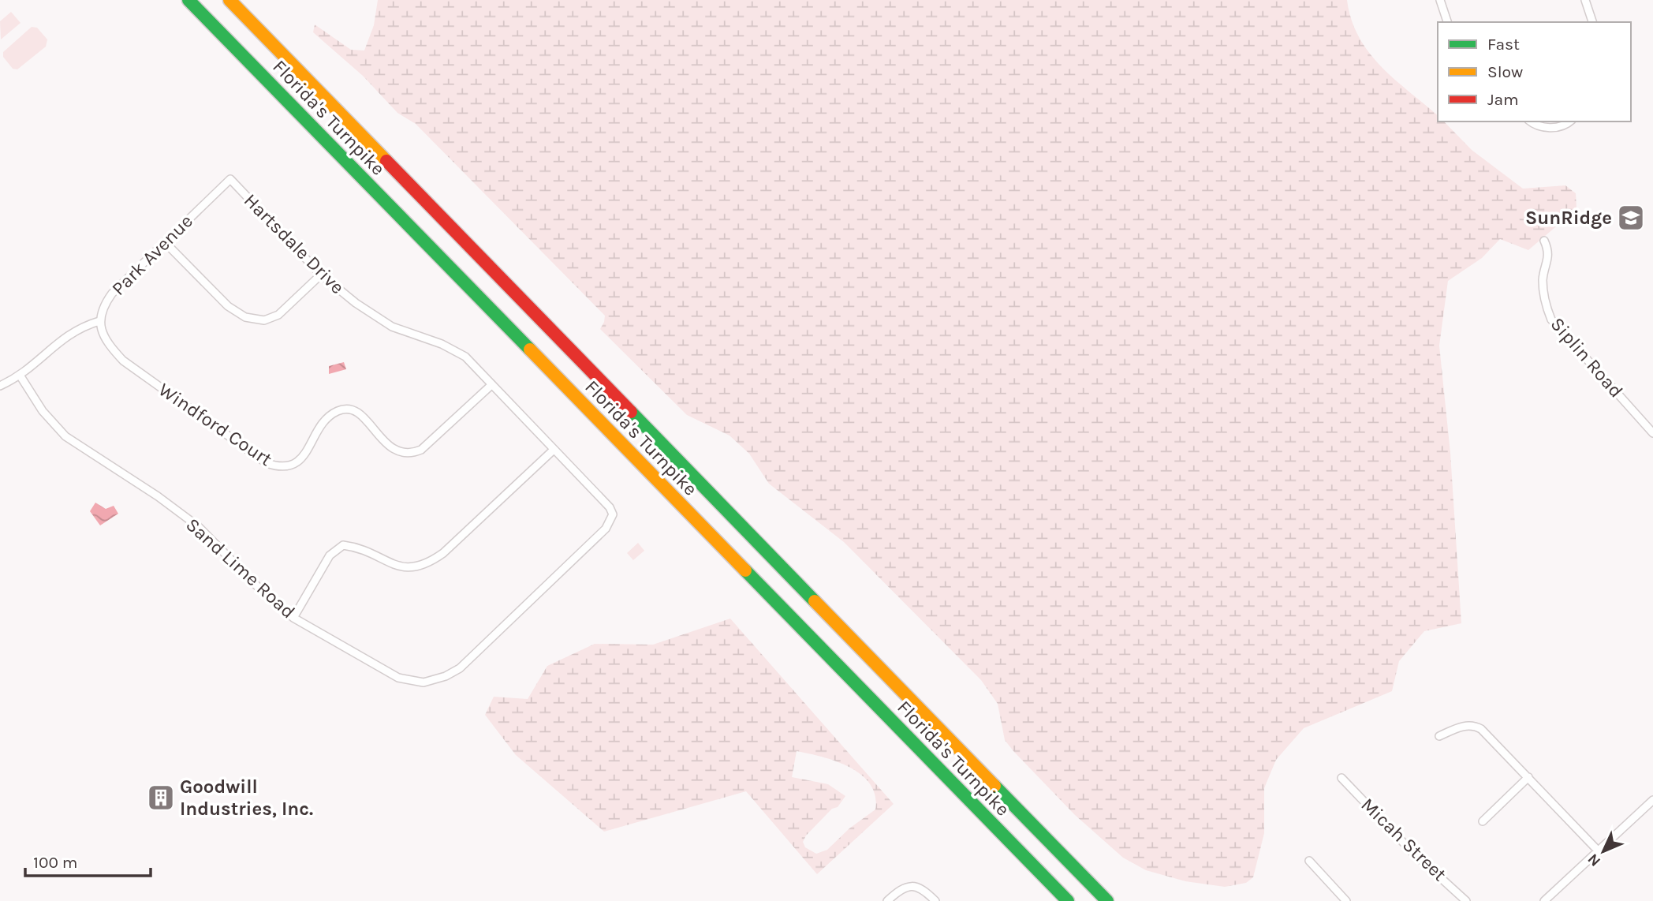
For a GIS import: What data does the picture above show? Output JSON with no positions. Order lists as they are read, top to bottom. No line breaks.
{"streets":{"highway":["Florida's Turnpike"],"street":["Hartsdale Drive","Park Avenue","Siplin Road","Windford Court","Sand Lime Road","Micah Street"]},"crossings":[["Hartsdale Drive","Park Avenue"],["Hartsdale Drive","Windford Court"],["Hartsdale Drive","Sand Lime Road"],["Park Avenue","Windford Court"]],"places":{"school or university":["SunRidge"],"building":["Goodwill Industries, Inc."]},"legend":["Fast","Slow","Jam"],"scale_bar":"100 m","north":"bottom left"}
